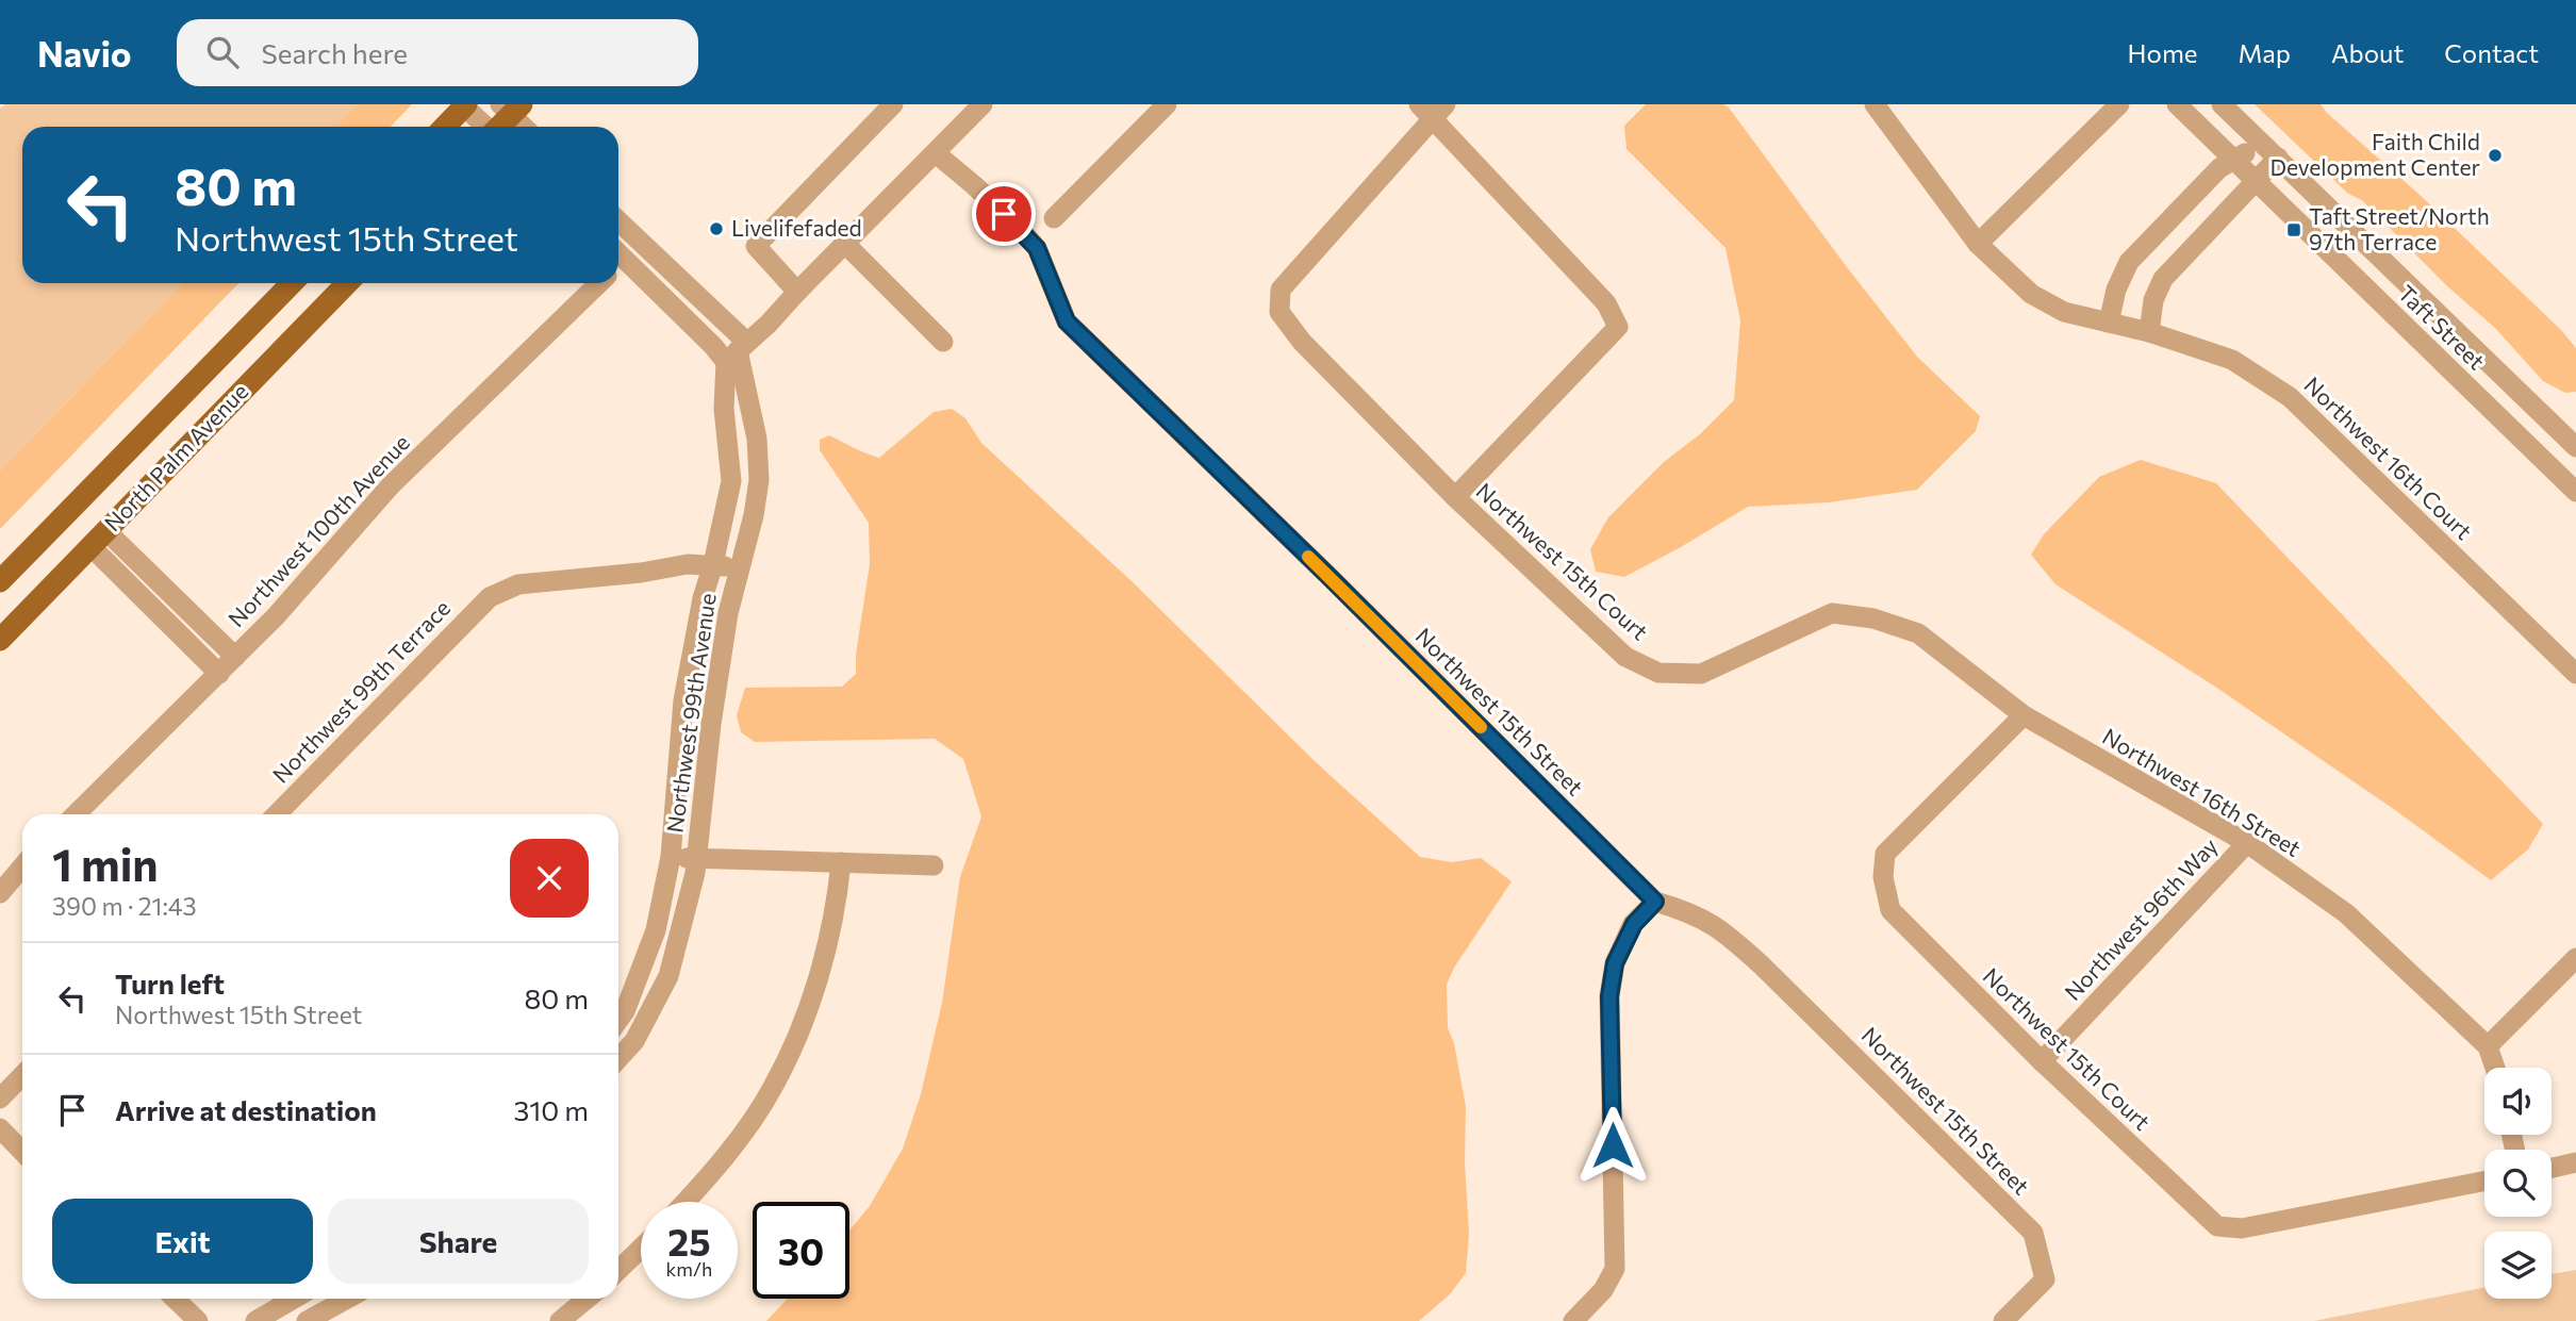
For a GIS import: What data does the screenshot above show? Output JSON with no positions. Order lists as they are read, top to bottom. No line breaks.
{"streets":{"main road":["North Palm Avenue"],"street":["Taft Street","Northwest 16th Court","Northwest 100th Avenue","Northwest 15th Court","Northwest 99th Terrace","Northwest 15th Street","Northwest 99th Avenue","Northwest 16th Street","Northwest 96th Way"]},"crossings":[["Northwest 15th Court","Northwest 16th Street"],["Northwest 15th Court","Northwest 96th Way"],["Northwest 99th Terrace","Northwest 99th Avenue"],["Northwest 16th Street","Northwest 96th Way"]],"places":{"other":["Faith Child Development Center","Livelifefaded"],"transit":["Taft Street/North 97th Terrace"]},"page":{"header":"Navio","search":"Search here","nav":["Home","Map","About","Contact"],"turn":["80 m","Northwest 15th Street"],"heading":["1 min","390 m · 21:43"],"list":[{"name":"Turn left","note":"Northwest 15th Street","value":"80 m"},{"name":"Arrive at destination","value":"310 m"}],"buttons":["Exit","Share"],"speed":"25 km/h","limit":"30"}}
